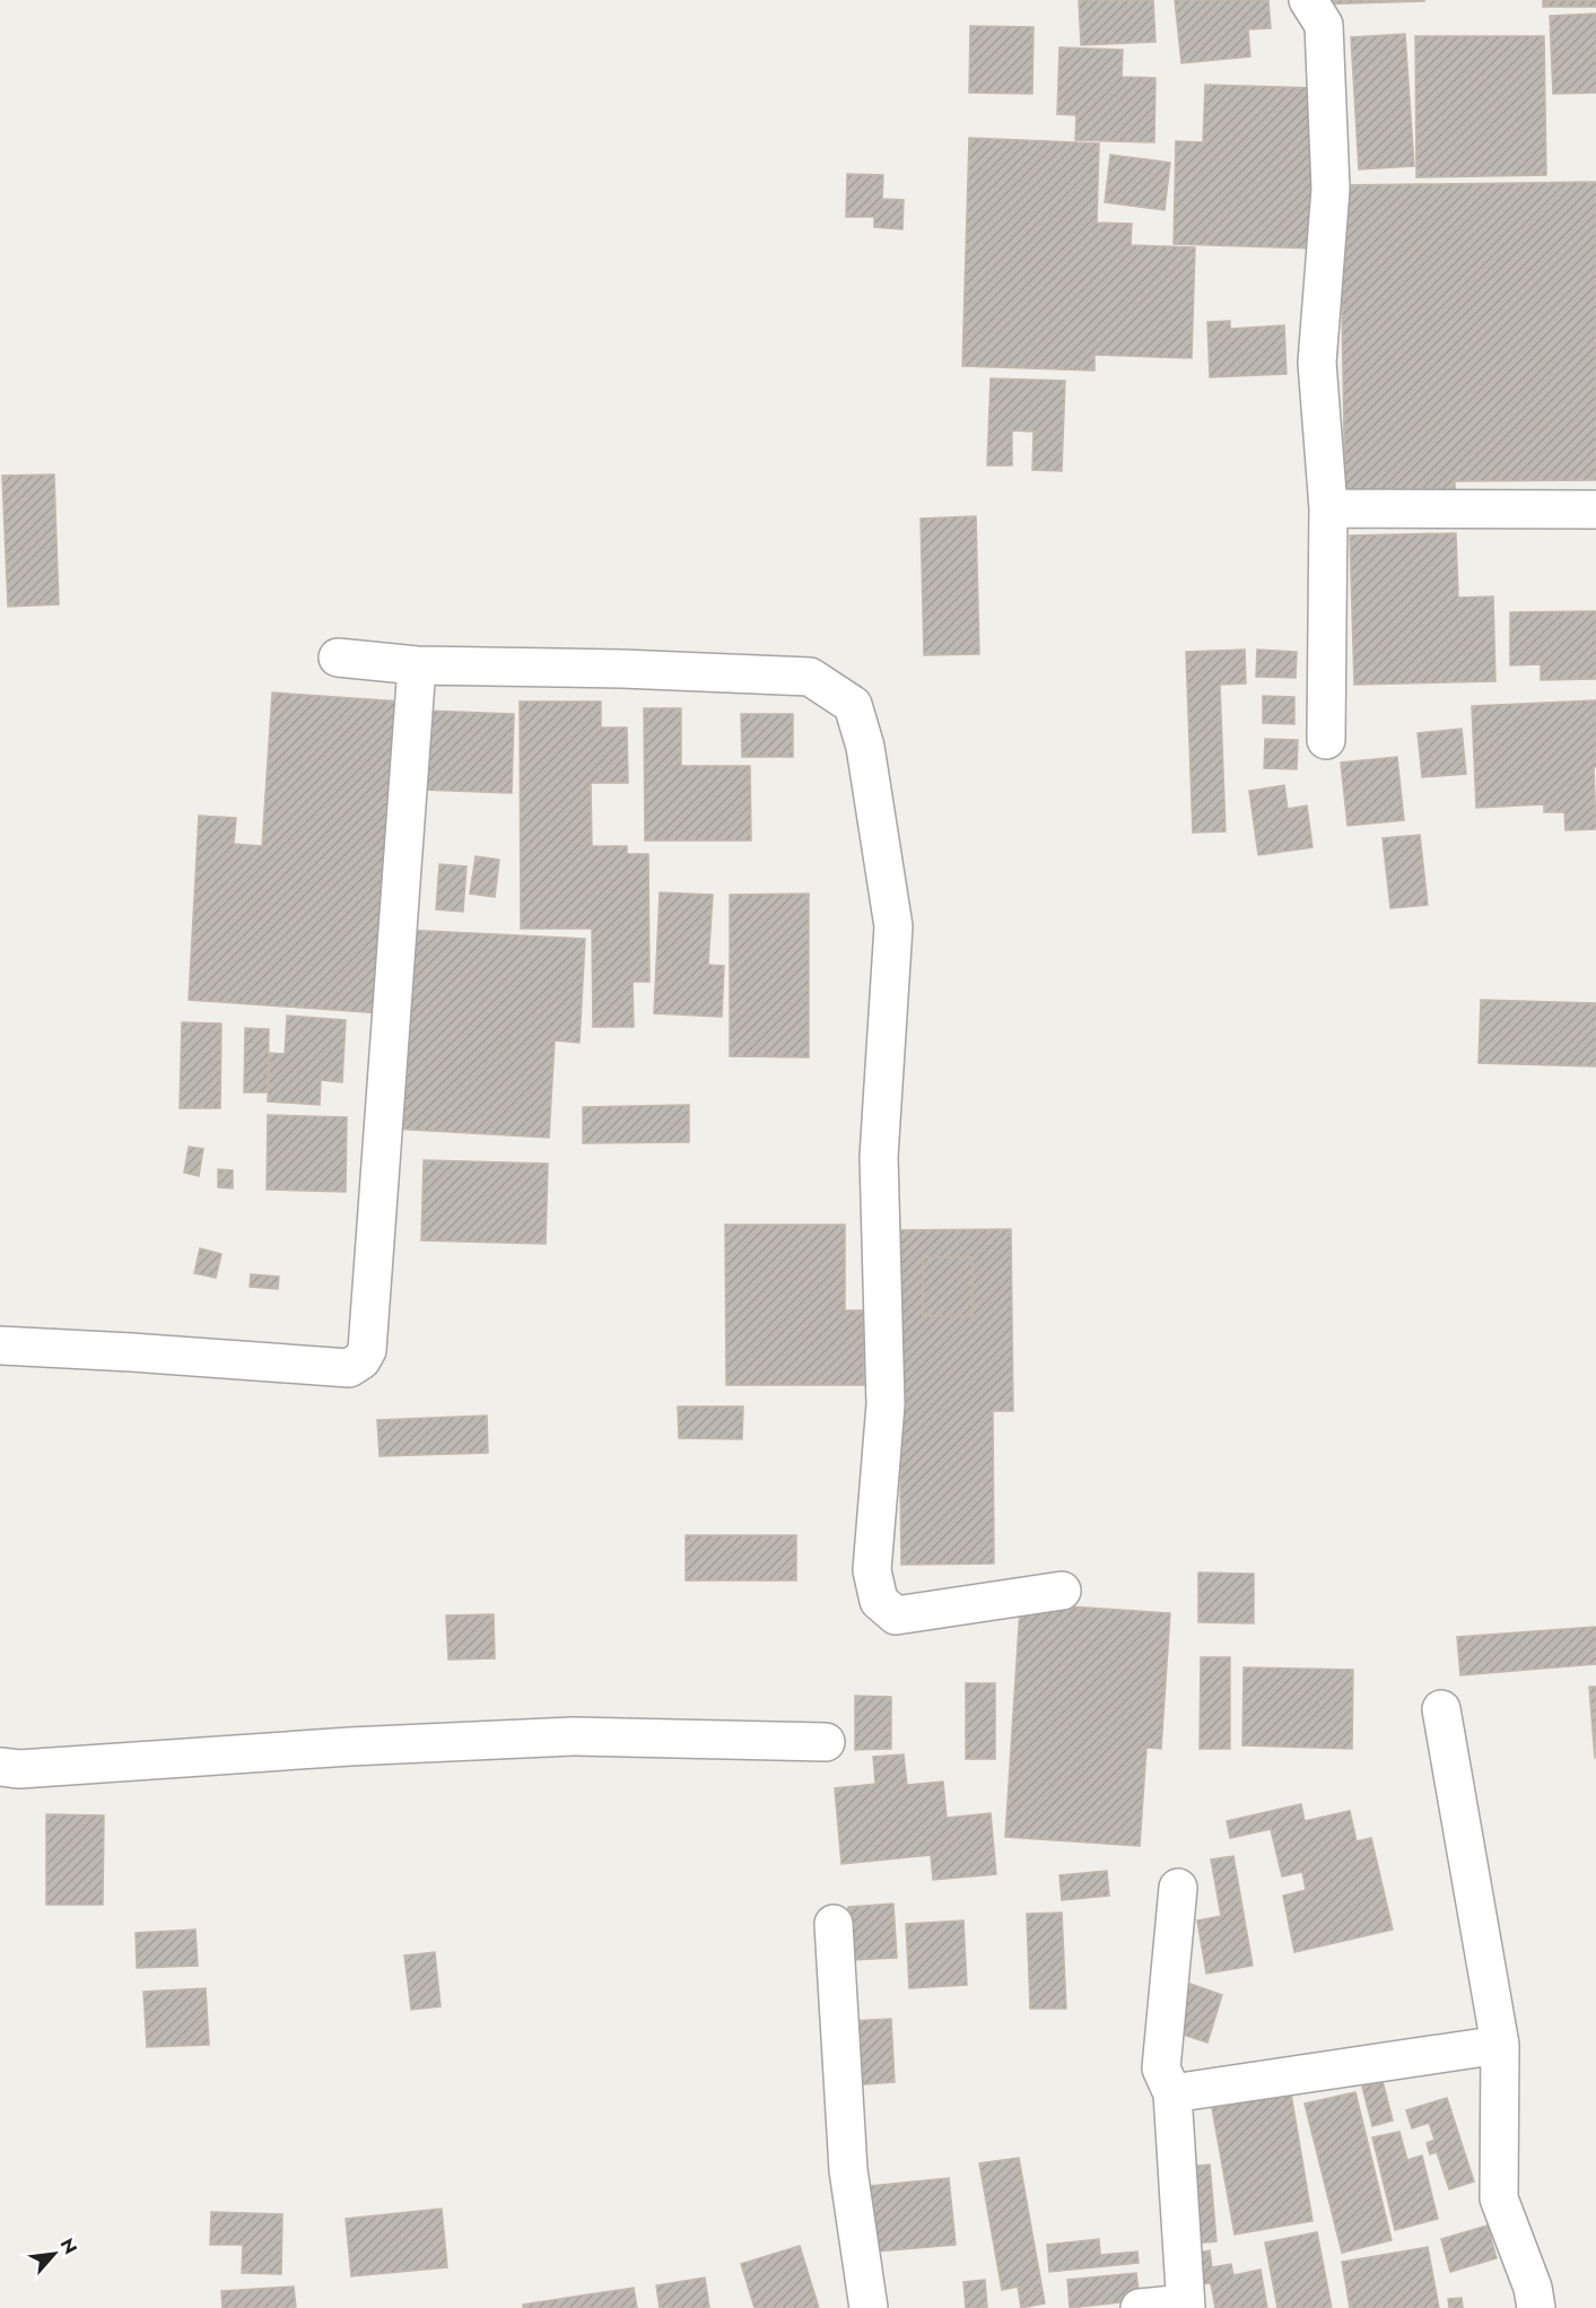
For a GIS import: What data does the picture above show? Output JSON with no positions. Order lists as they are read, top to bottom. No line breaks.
{"north":"top right"}
